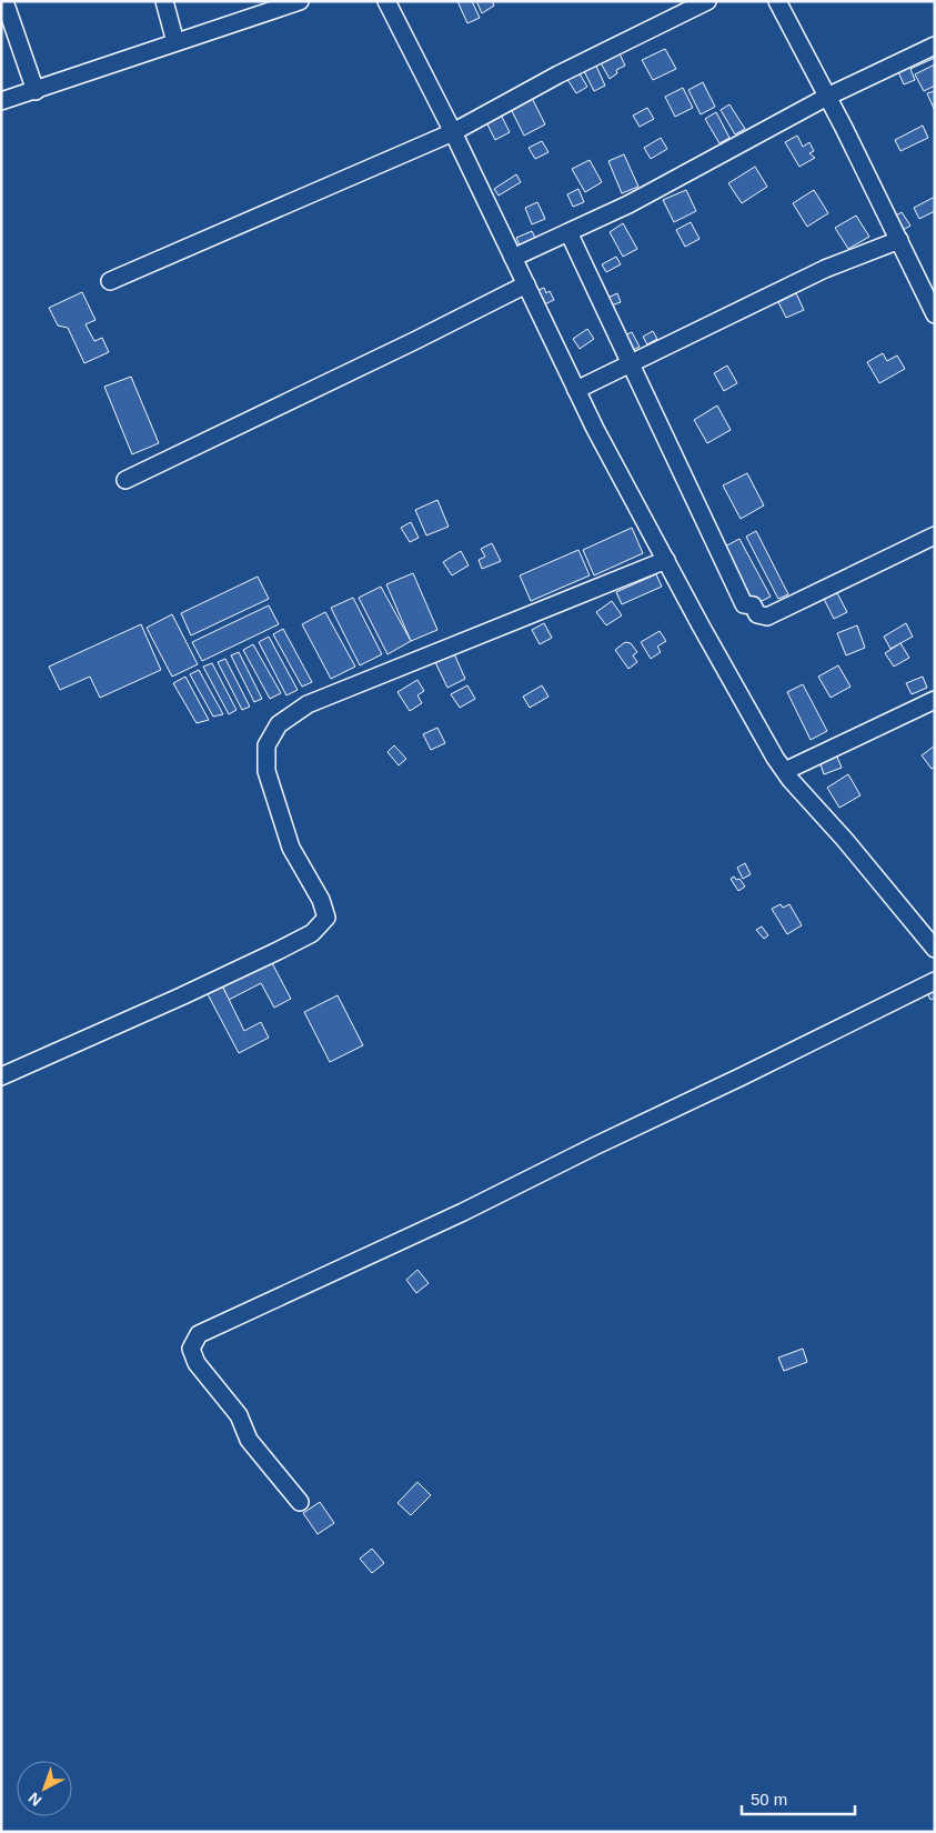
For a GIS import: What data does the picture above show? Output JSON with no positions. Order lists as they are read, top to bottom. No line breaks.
{"scale_bar":"50 m","north":"bottom left"}
